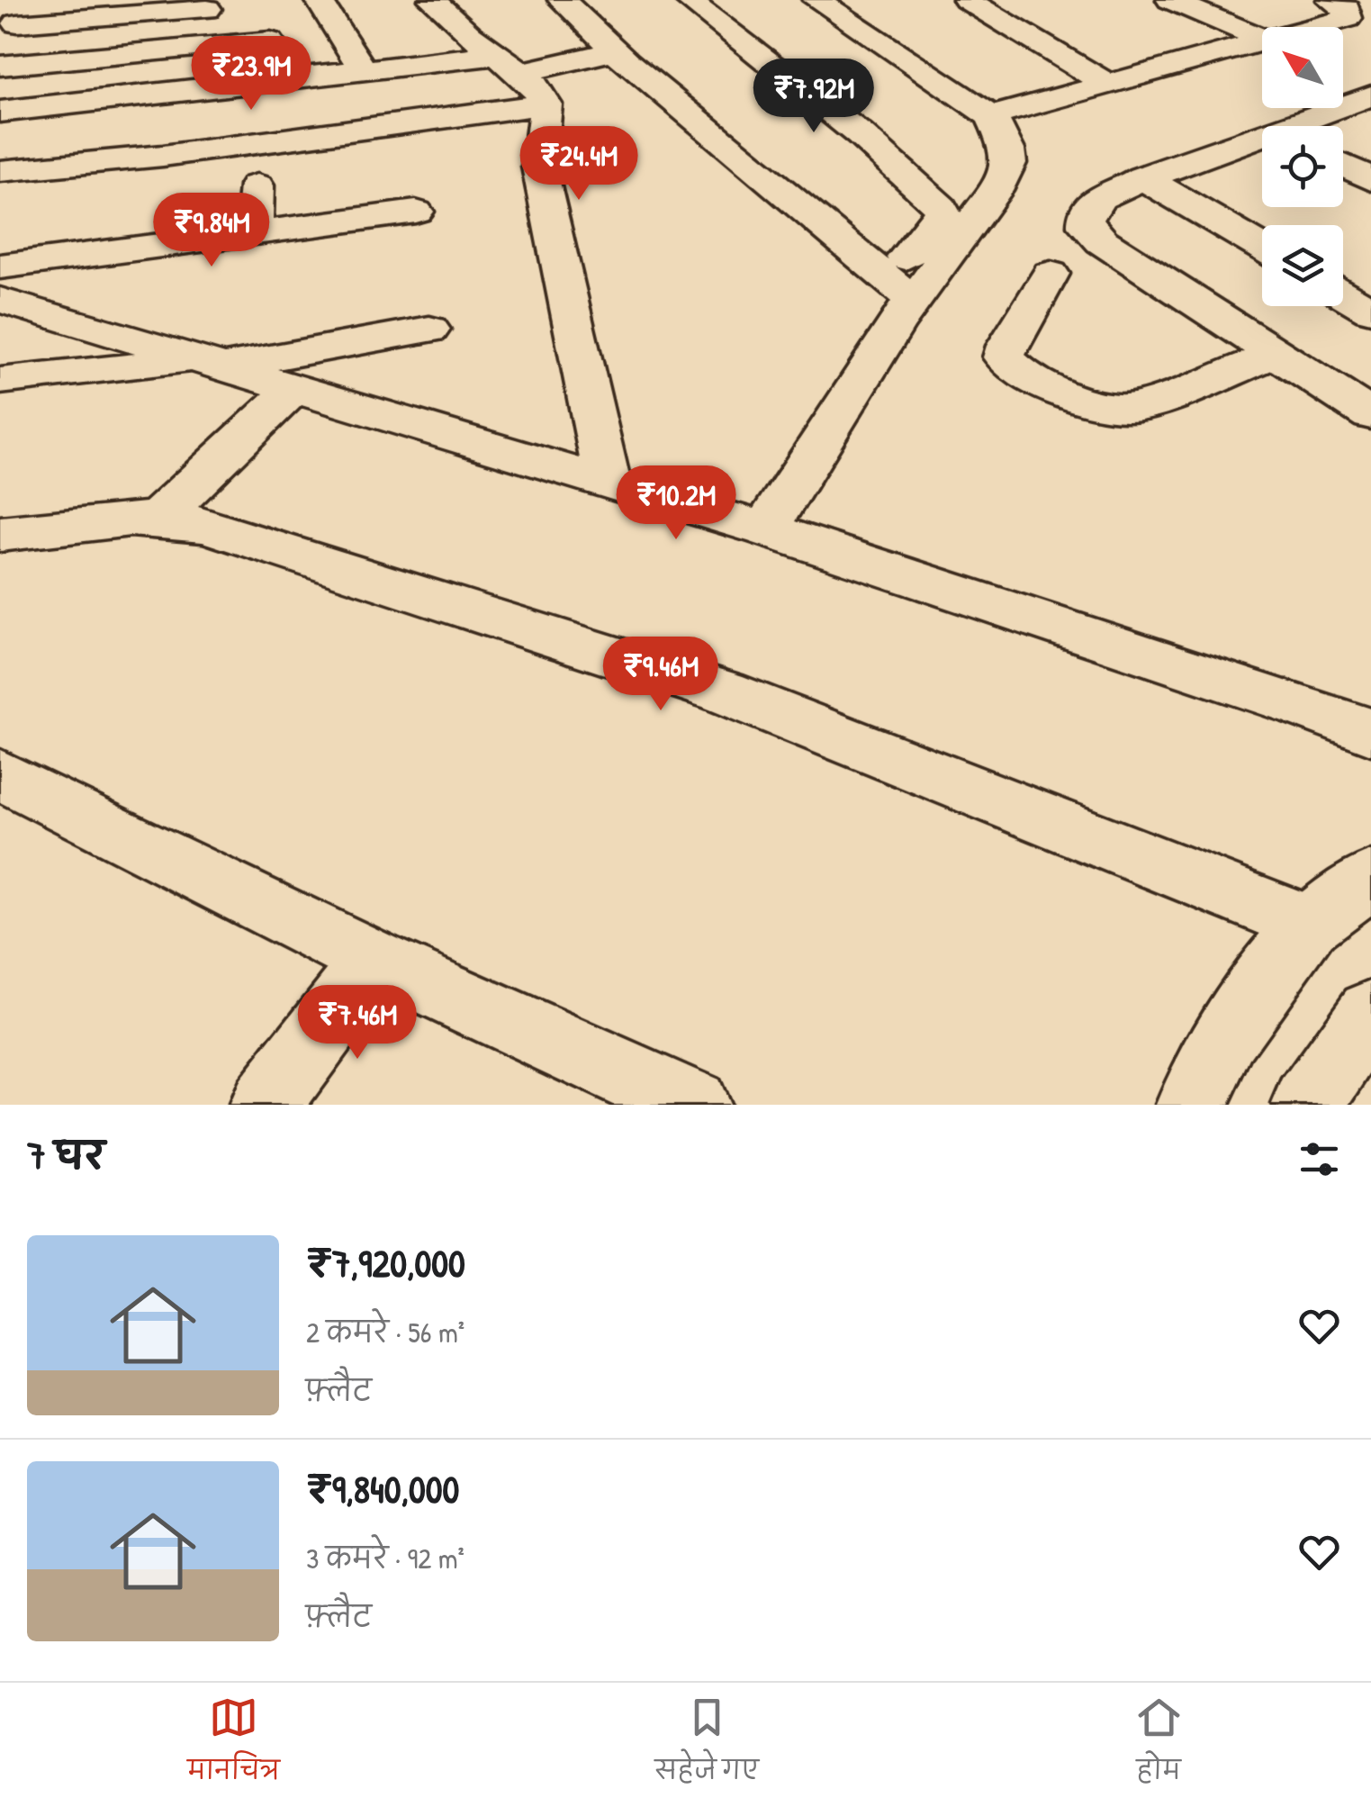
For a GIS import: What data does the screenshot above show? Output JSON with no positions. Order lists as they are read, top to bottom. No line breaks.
{"north":"top left","page":{"price":["₹23.9M","₹7.92M","₹24.4M","₹9.84M","₹10.2M","₹9.46M","₹7.46M"],"heading":"7 घर","list":[{"name":"₹7,920,000","note":"2 कमरे · 56 m² · फ़्लैट"},{"name":"₹9,840,000","note":"3 कमरे · 92 m² · फ़्लैट"}],"tabs":["मानचित्र","सहेजे गए","होम"]}}
